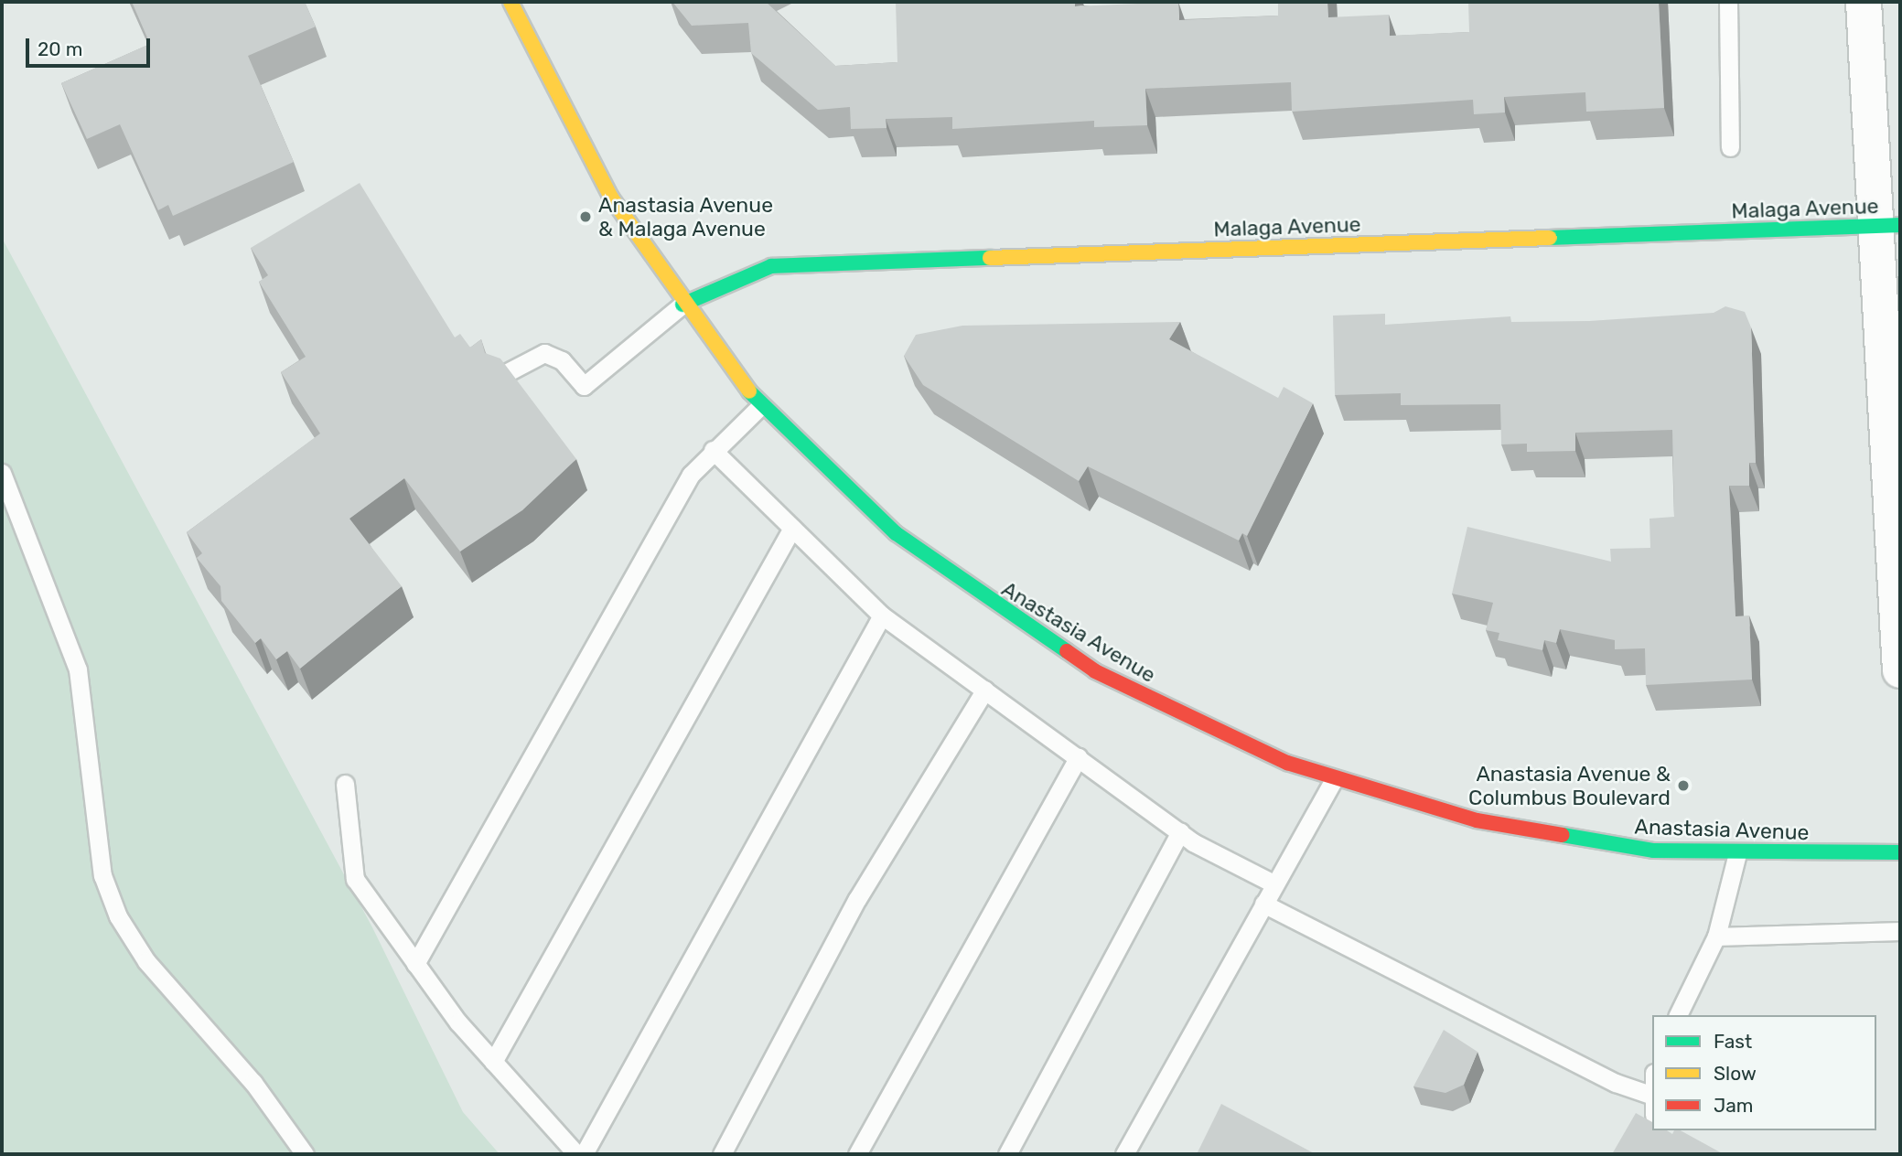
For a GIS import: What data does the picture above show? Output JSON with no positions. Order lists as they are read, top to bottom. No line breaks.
{"streets":{"street":["Malaga Avenue","Anastasia Avenue"]},"crossings":[["Malaga Avenue","Anastasia Avenue"]],"places":["Anastasia Avenue & Malaga Avenue","Anastasia Avenue & Columbus Boulevard"],"legend":["Fast","Slow","Jam"],"scale_bar":"20 m"}
